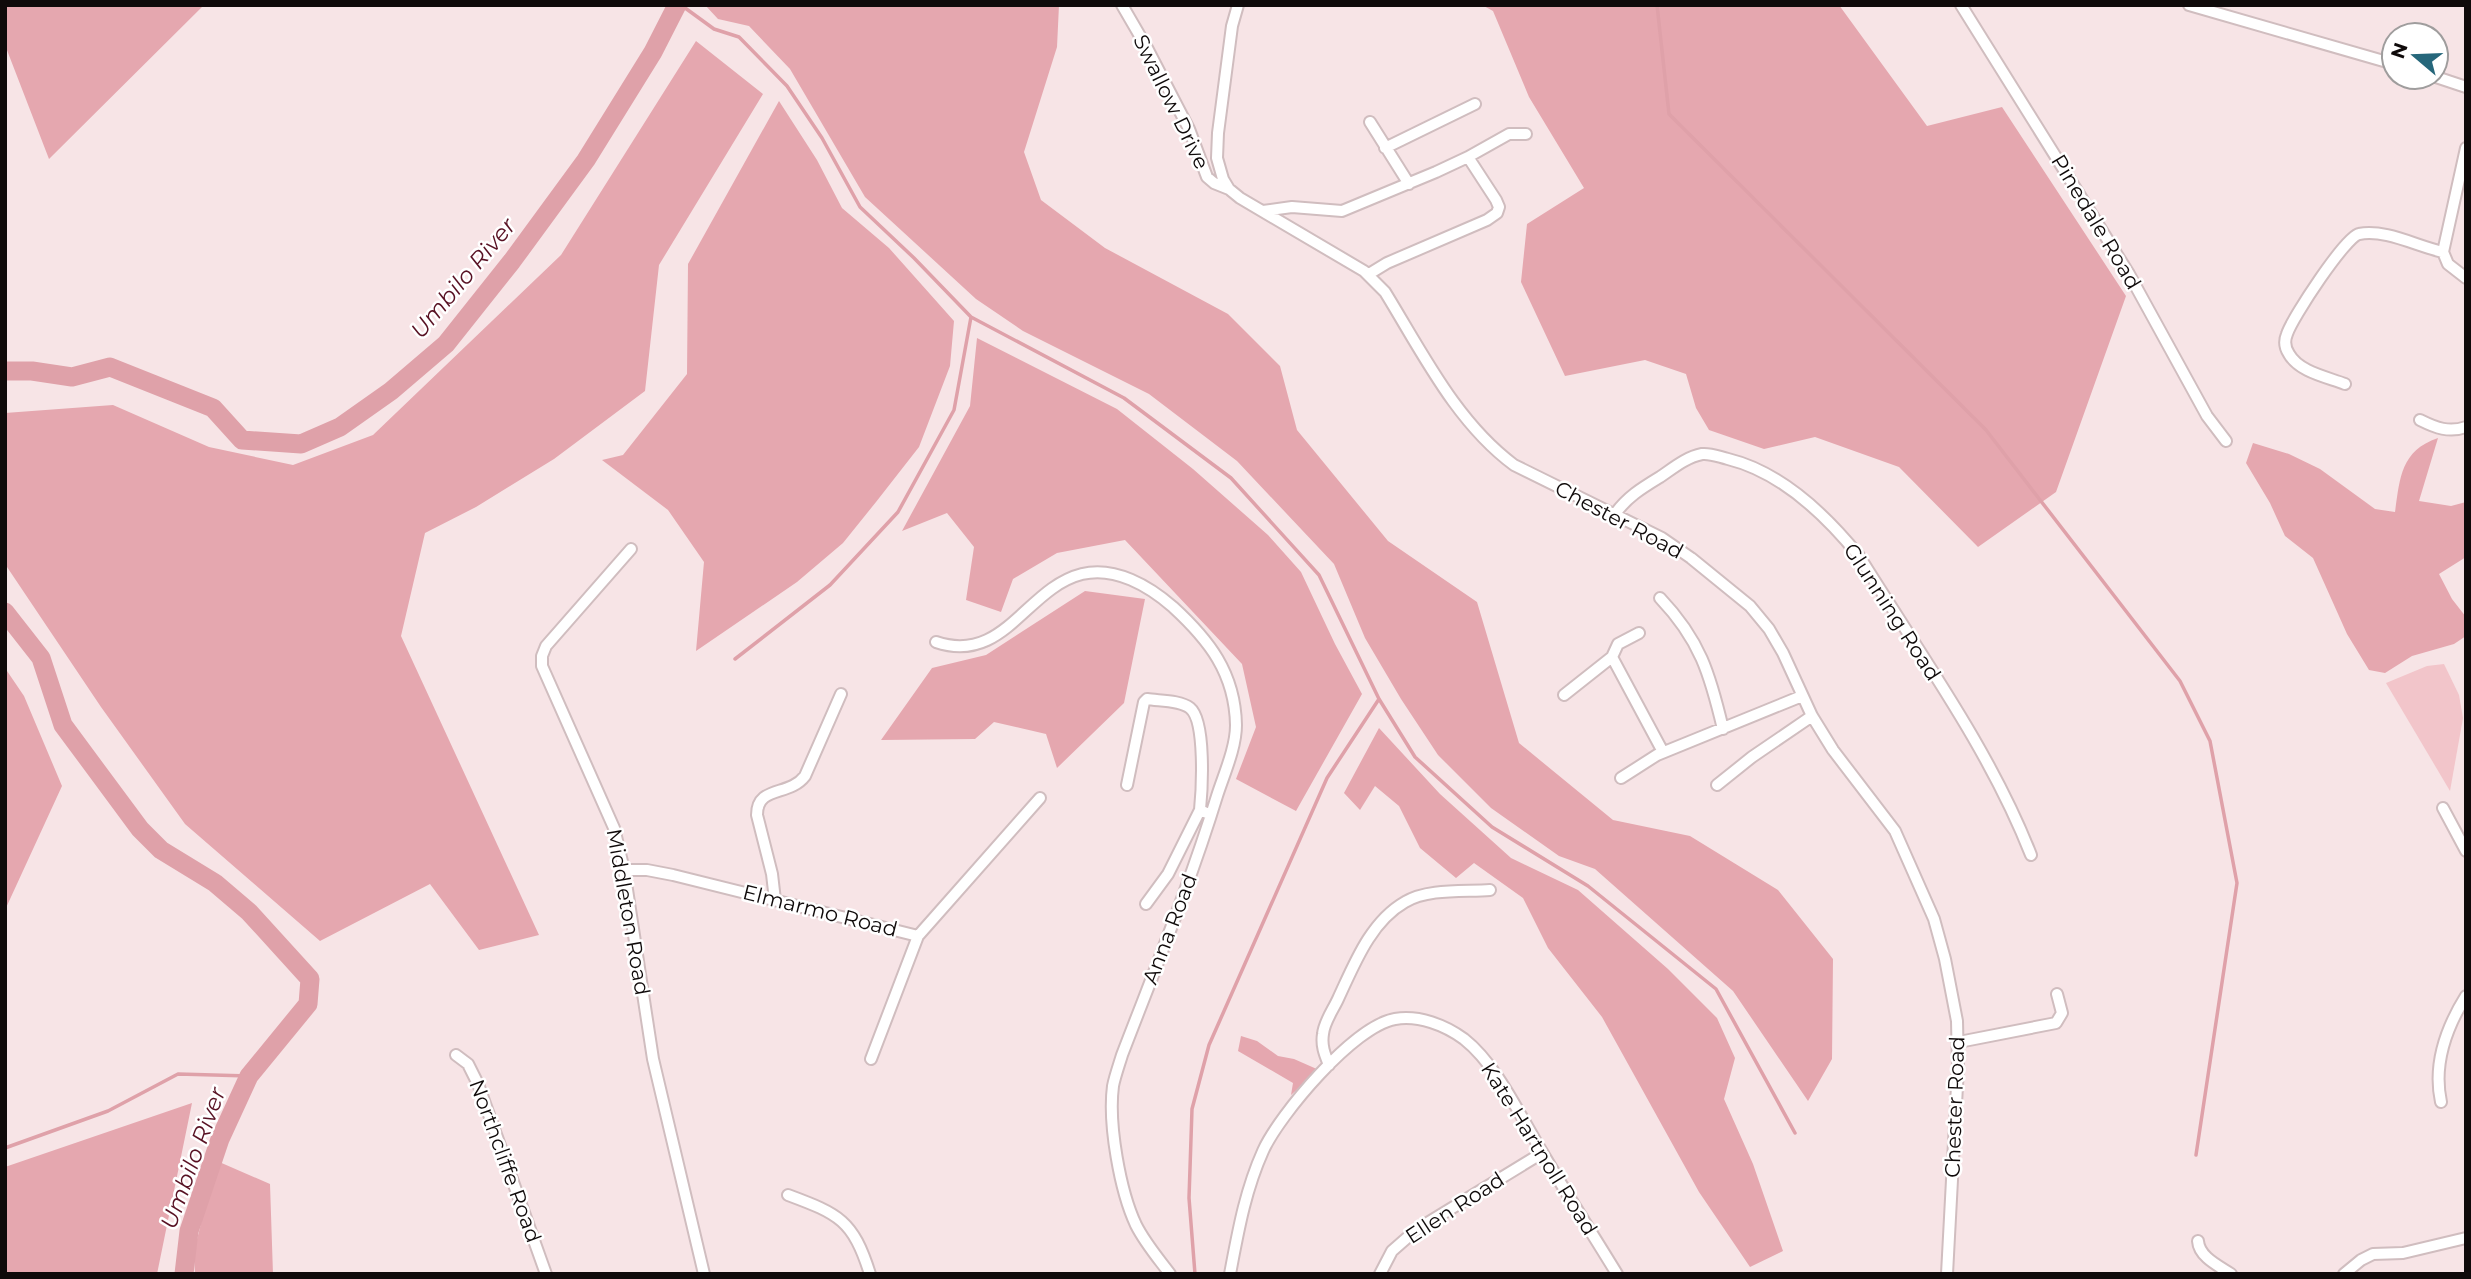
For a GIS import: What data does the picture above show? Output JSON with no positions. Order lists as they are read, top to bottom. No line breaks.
{"streets":{"street":["Swallow Drive","Pinedale Road","Chester Road","Glunning Road","Elmarmo Road","Middleton Road","Anna Road","Kate Hartnoll Road","Northcliffe Road","Ellen Road"]},"crossings":[["Swallow Drive","Chester Road"],["Chester Road","Glunning Road"],["Elmarmo Road","Middleton Road"],["Kate Hartnoll Road","Ellen Road"]],"water":["Umbilo River"],"north":"left"}
